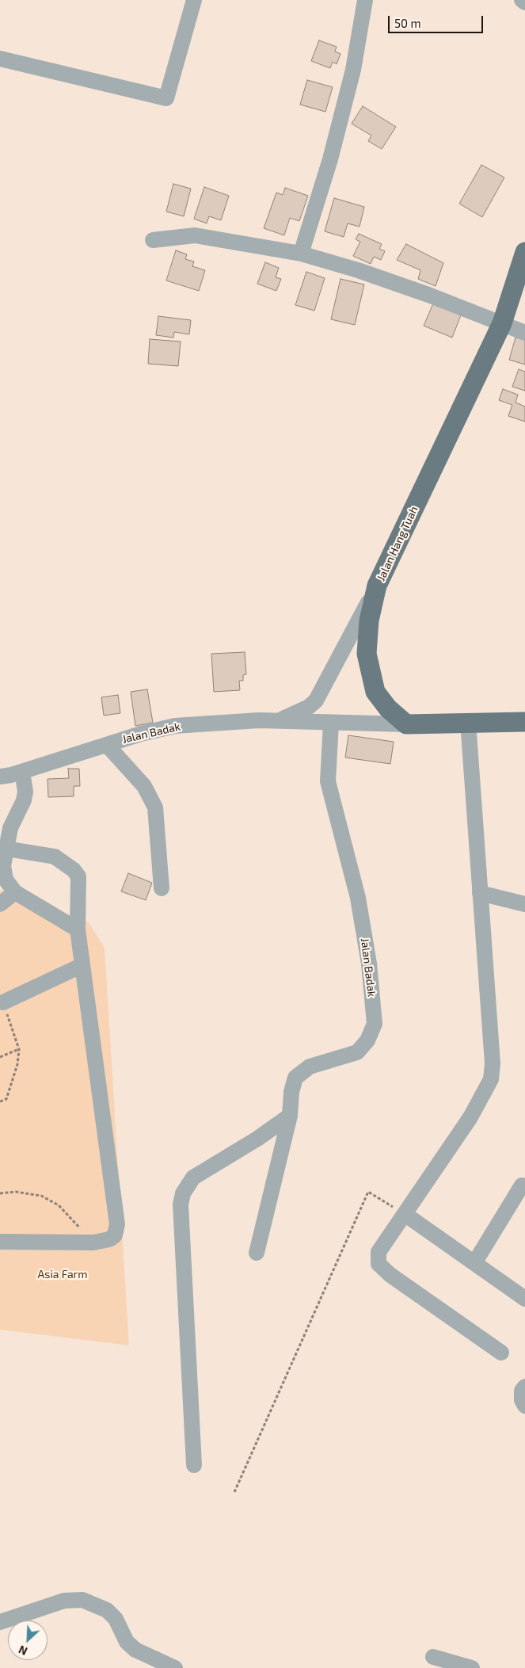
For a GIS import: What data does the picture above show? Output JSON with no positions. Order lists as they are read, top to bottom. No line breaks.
{"streets":{"main road":["Jalan Hang Tuah"],"street":["Jalan Badak"]},"crossings":[["Jalan Hang Tuah","Jalan Badak"]],"parks":["Asia Farm"],"scale_bar":"50 m","north":"bottom left"}
